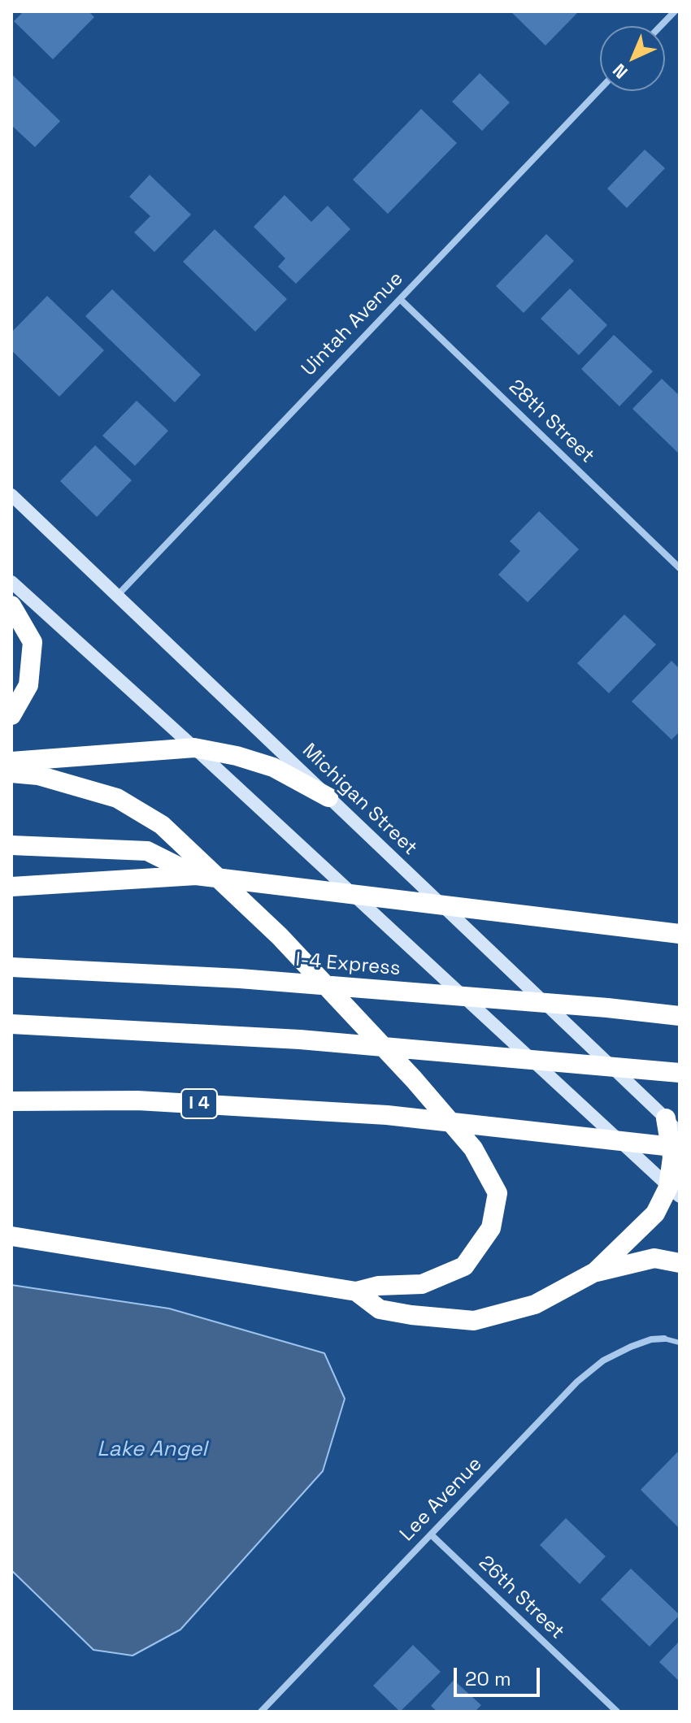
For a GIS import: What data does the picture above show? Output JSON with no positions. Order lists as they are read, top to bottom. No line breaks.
{"streets":{"highway":["I-4 Express","I 4"],"main road":["Michigan Street"],"street":["Uintah Avenue","28th Street","Lee Avenue","26th Street"]},"crossings":[["Uintah Avenue","28th Street"],["Uintah Avenue","Michigan Street"],["Lee Avenue","26th Street"]],"water":["Lake Angel"],"scale_bar":"20 m","north":"bottom left"}
